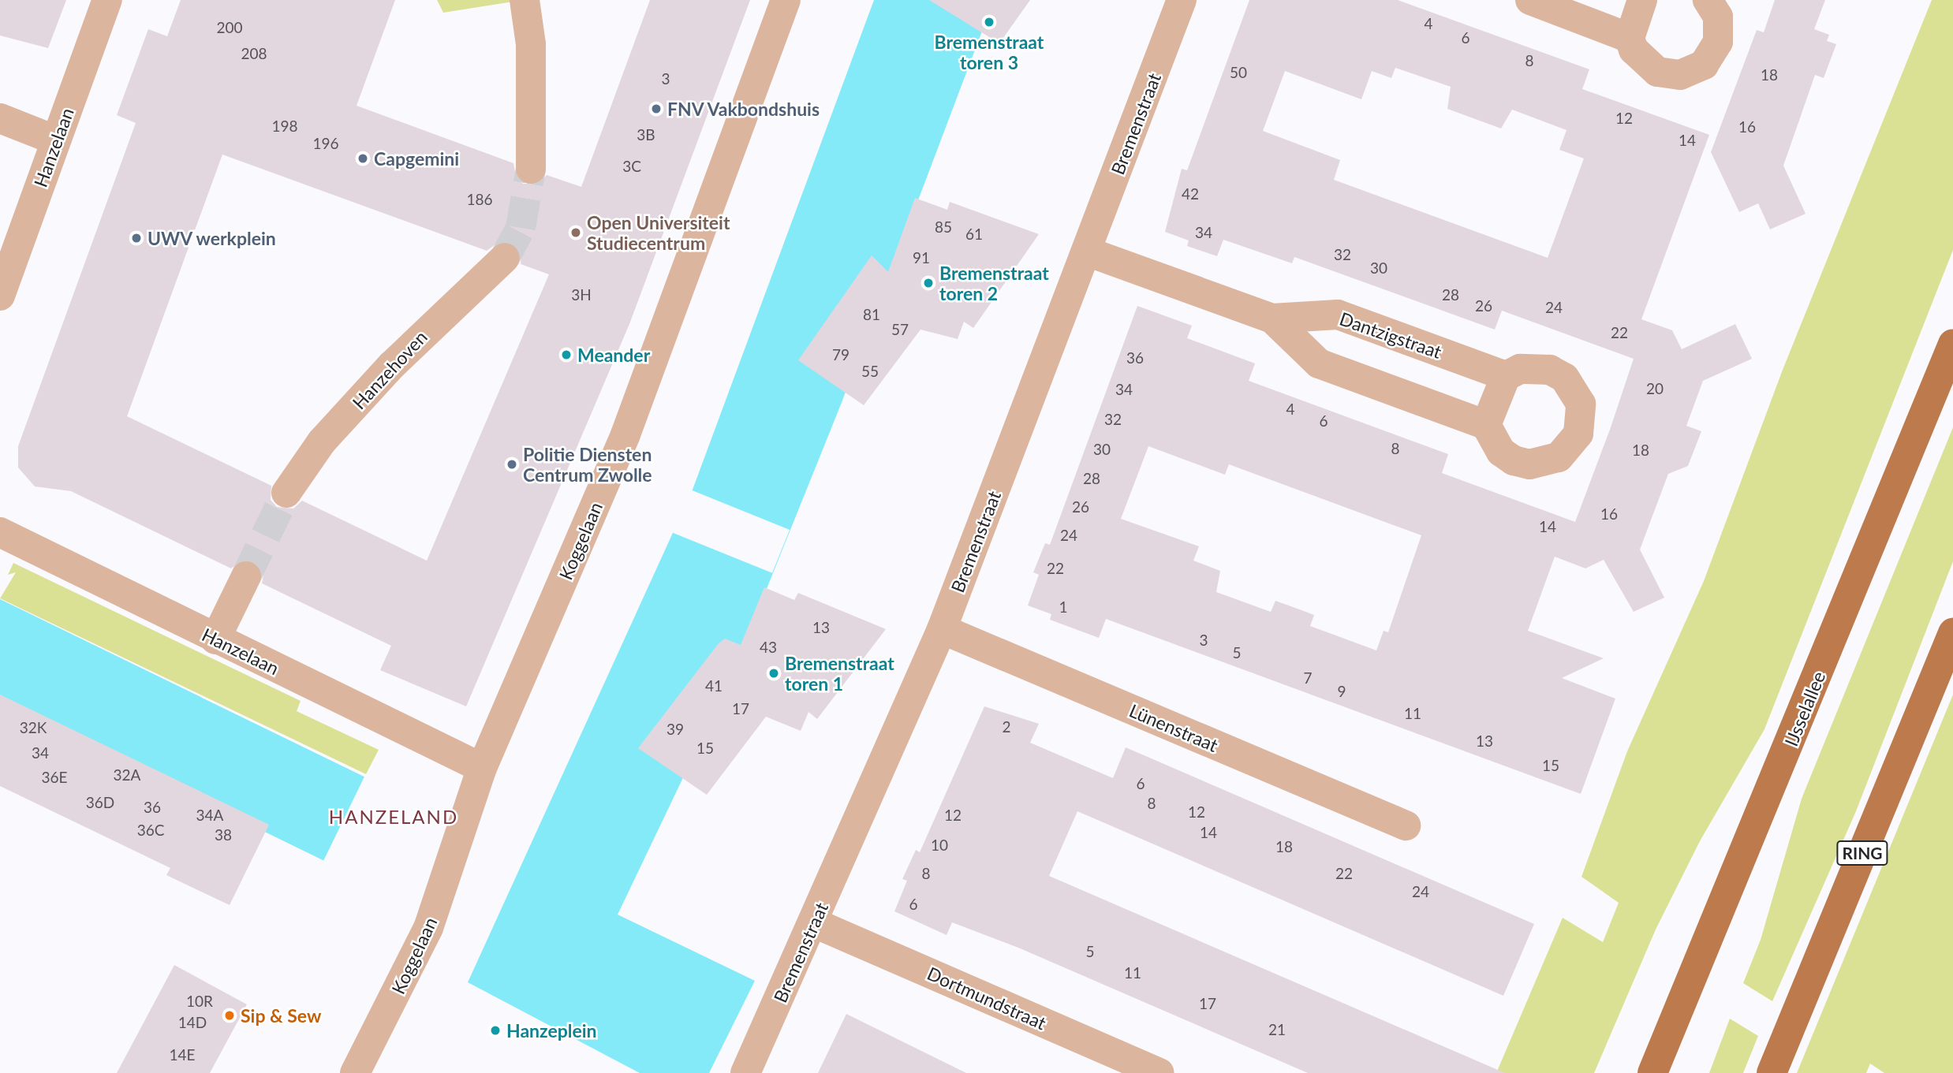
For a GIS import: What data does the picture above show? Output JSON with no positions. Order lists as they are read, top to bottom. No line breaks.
{"streets":{"main road":["IJsselallee","RING"],"street":["Bremenstraat","Hanzelaan","Dantzigstraat","Hanzehoven","Koggelaan","Lünenstraat","Dortmundstraat"]},"crossings":[["Bremenstraat","Dantzigstraat"],["Bremenstraat","Lünenstraat"],["Bremenstraat","Dortmundstraat"],["Hanzelaan","Koggelaan"]],"districts":["HANZELAND"],"places":["Bremenstraat toren 3","FNV Vakbondshuis","Capgemini","Open Universiteit Studiecentrum","UWV werkplein","Bremenstraat toren 2","Meander","Politie Diensten Centrum Zwolle","Bremenstraat toren 1","Sip & Sew","Hanzeplein"],"house_numbers":["4","200","6","208","8","50","18","3","12","198","16","3B","14","196","3C","42","186","85","34","61","32","91","30","3H","28","26","24","81","57","22","79","36","55","20","34","4","32","6","8","30","18","28","26","16","14","24","22","1","13","3","43","5","7","41","9","17","11","2","32K","39","13","15","34","15","32A","36E","6","36D","8","36","12","34A","12","36C","14","38","10","18","8","22","24","6","5","11","10R","17","14D","21","14E"]}
